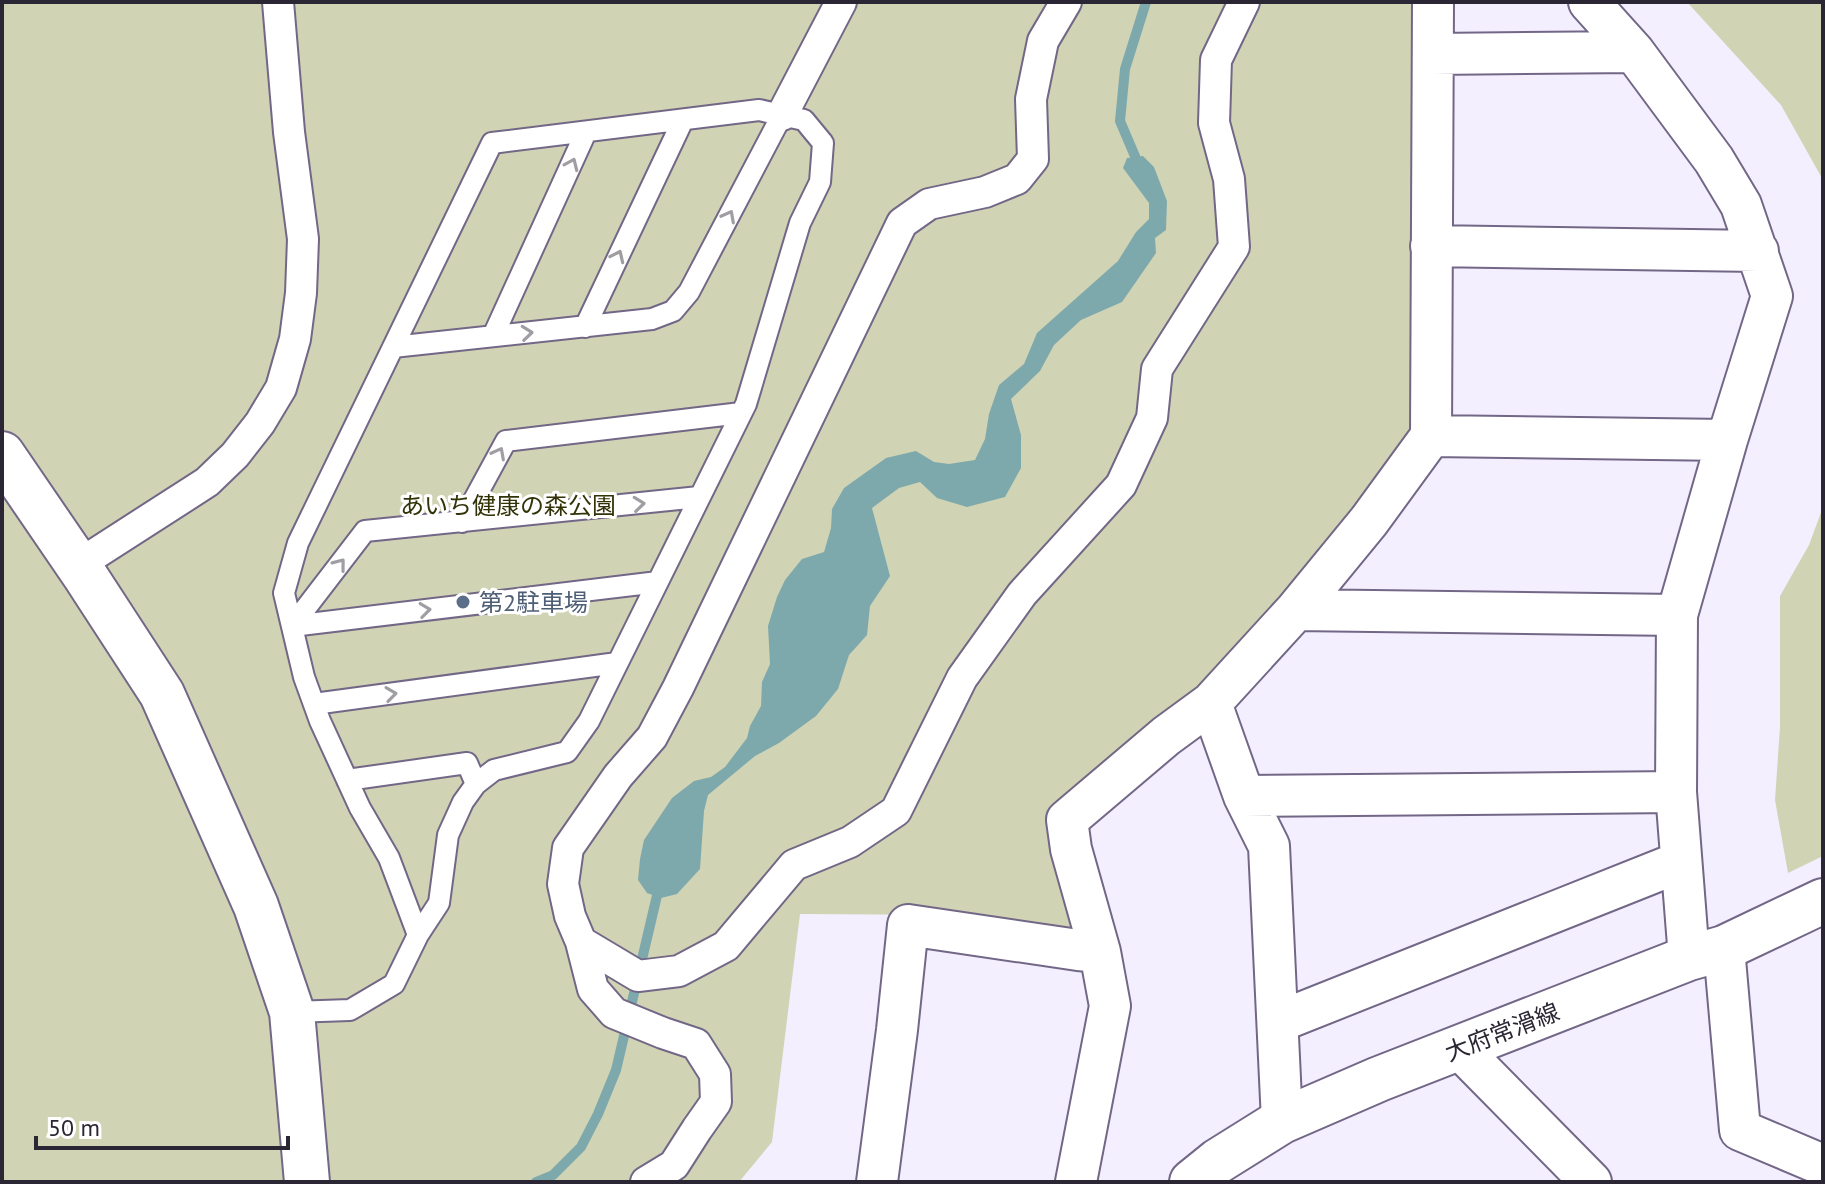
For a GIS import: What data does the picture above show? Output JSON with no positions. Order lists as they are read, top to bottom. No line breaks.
{"streets":{"street":["大府常滑線"]},"parks":["あいち健康の森公園"],"places":["第2駐車場"],"scale_bar":"50 m"}
